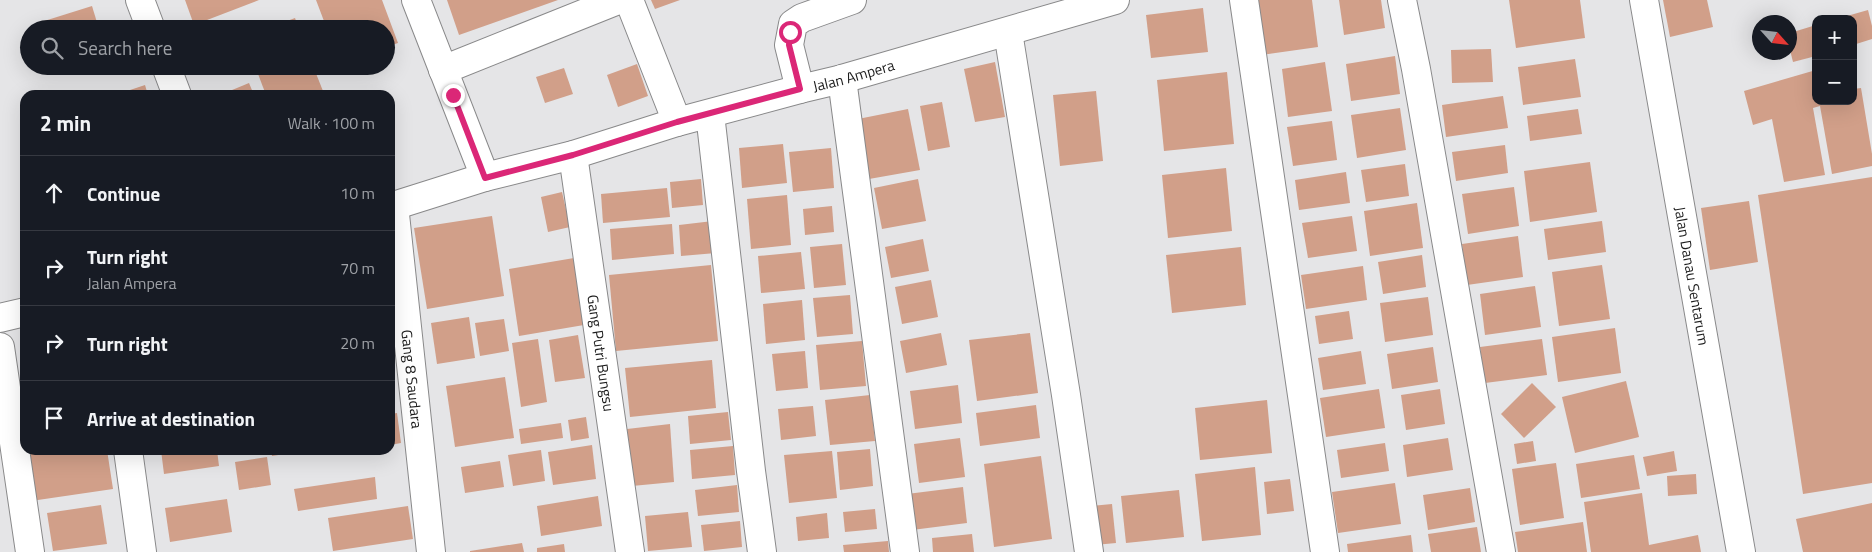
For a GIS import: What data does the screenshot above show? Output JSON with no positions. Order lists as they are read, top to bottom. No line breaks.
{"streets":{"street":["Jalan Ampera","Jalan Danau Sentarum","Gang Putri Bungsu","Gang 8 Saudara"]},"crossings":[["Jalan Ampera","Gang Putri Bungsu"]],"north":"bottom right","page":{"map_buttons":["+","−"],"search":"Search here","heading":["2 min","Walk · 100 m"],"list":[["Continue","10 m"],["Turn right","Jalan Ampera","70 m"],["Turn right","20 m"],"Arrive at destination"]}}
